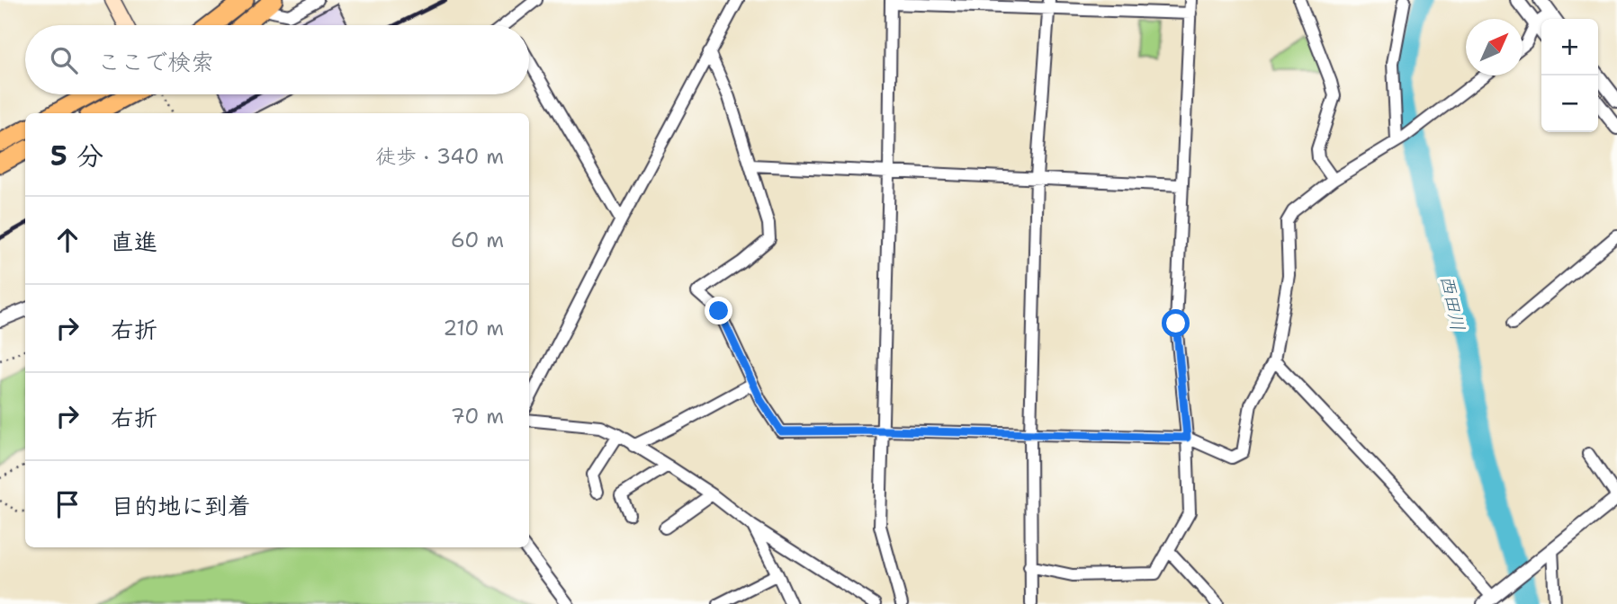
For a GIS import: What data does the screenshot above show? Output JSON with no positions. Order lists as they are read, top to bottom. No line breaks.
{"water":["西田川"],"north":"top right","page":{"map_buttons":["+","−"],"search":"ここで検索","heading":["5 分","徒歩 · 340 m"],"list":[["直進","60 m"],["右折","210 m"],["右折","70 m"],"目的地に到着"]}}
